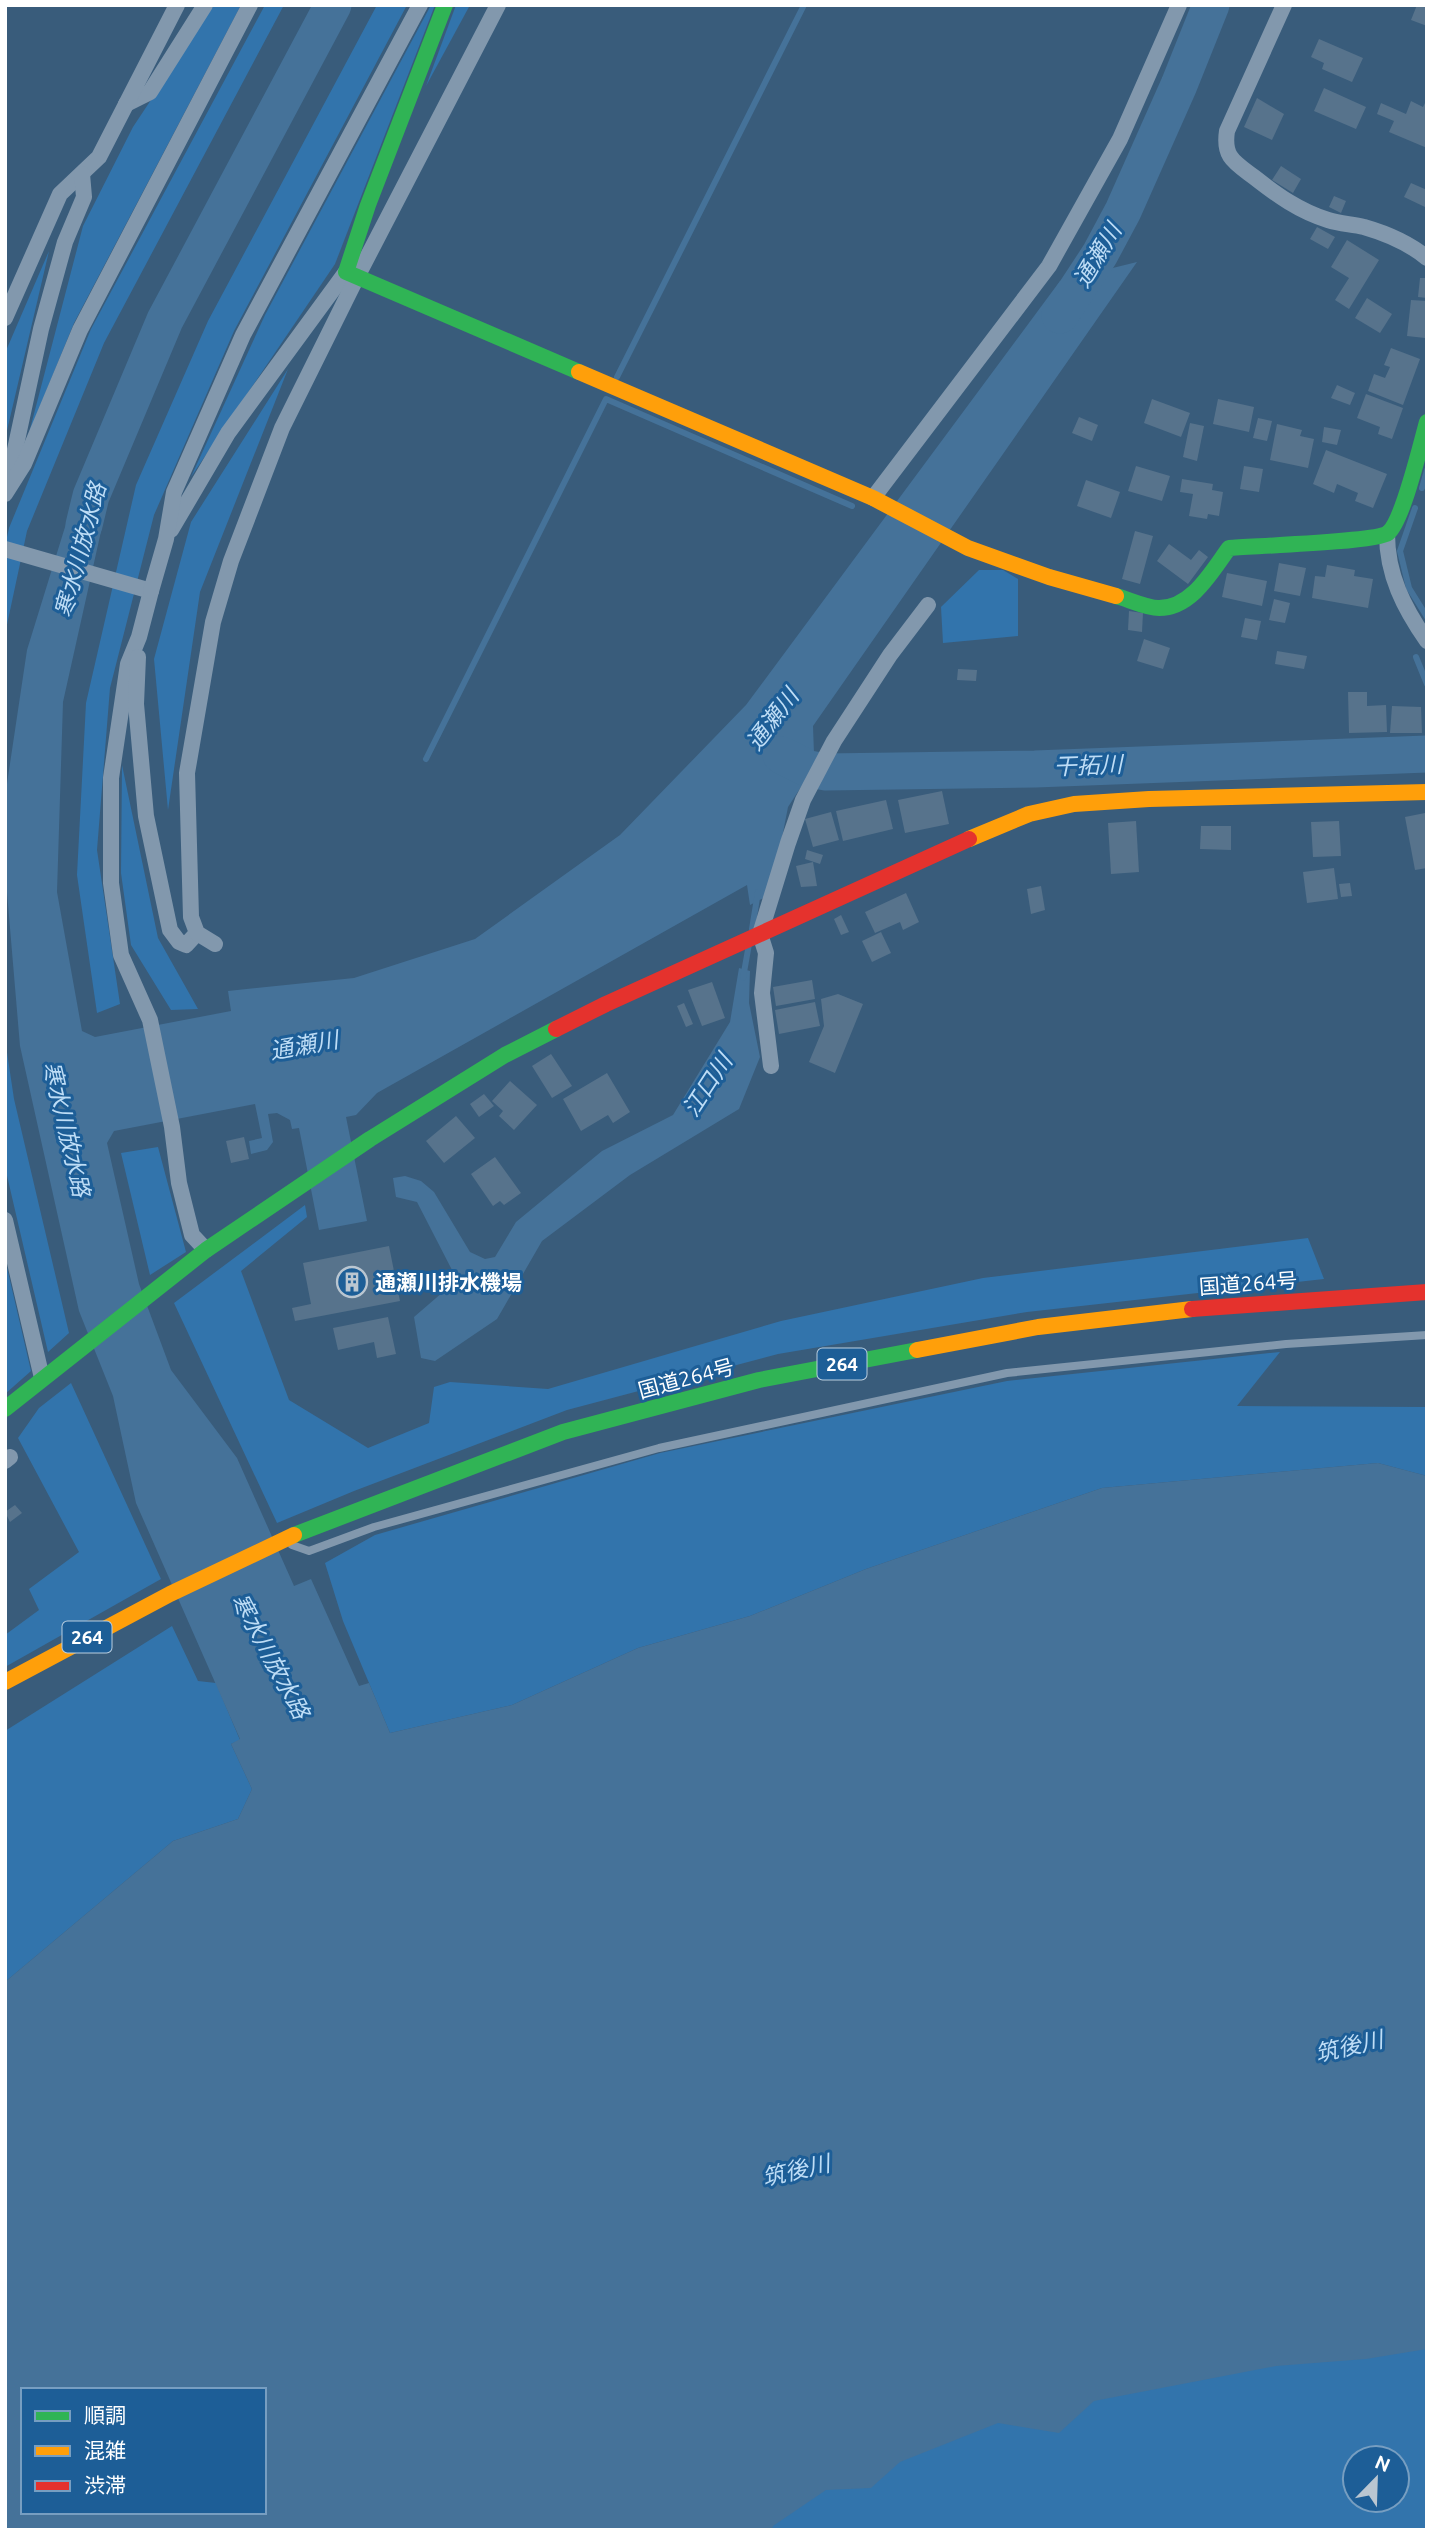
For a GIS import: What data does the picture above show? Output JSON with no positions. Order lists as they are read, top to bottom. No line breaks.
{"streets":{"main road":["国道264号","264"]},"water":["通瀬川","寒水川放水路","干拓川","江口川","筑後川"],"places":{"building":["通瀬川排水機場"]},"legend":["順調","混雑","渋滞"],"north":"top right"}
